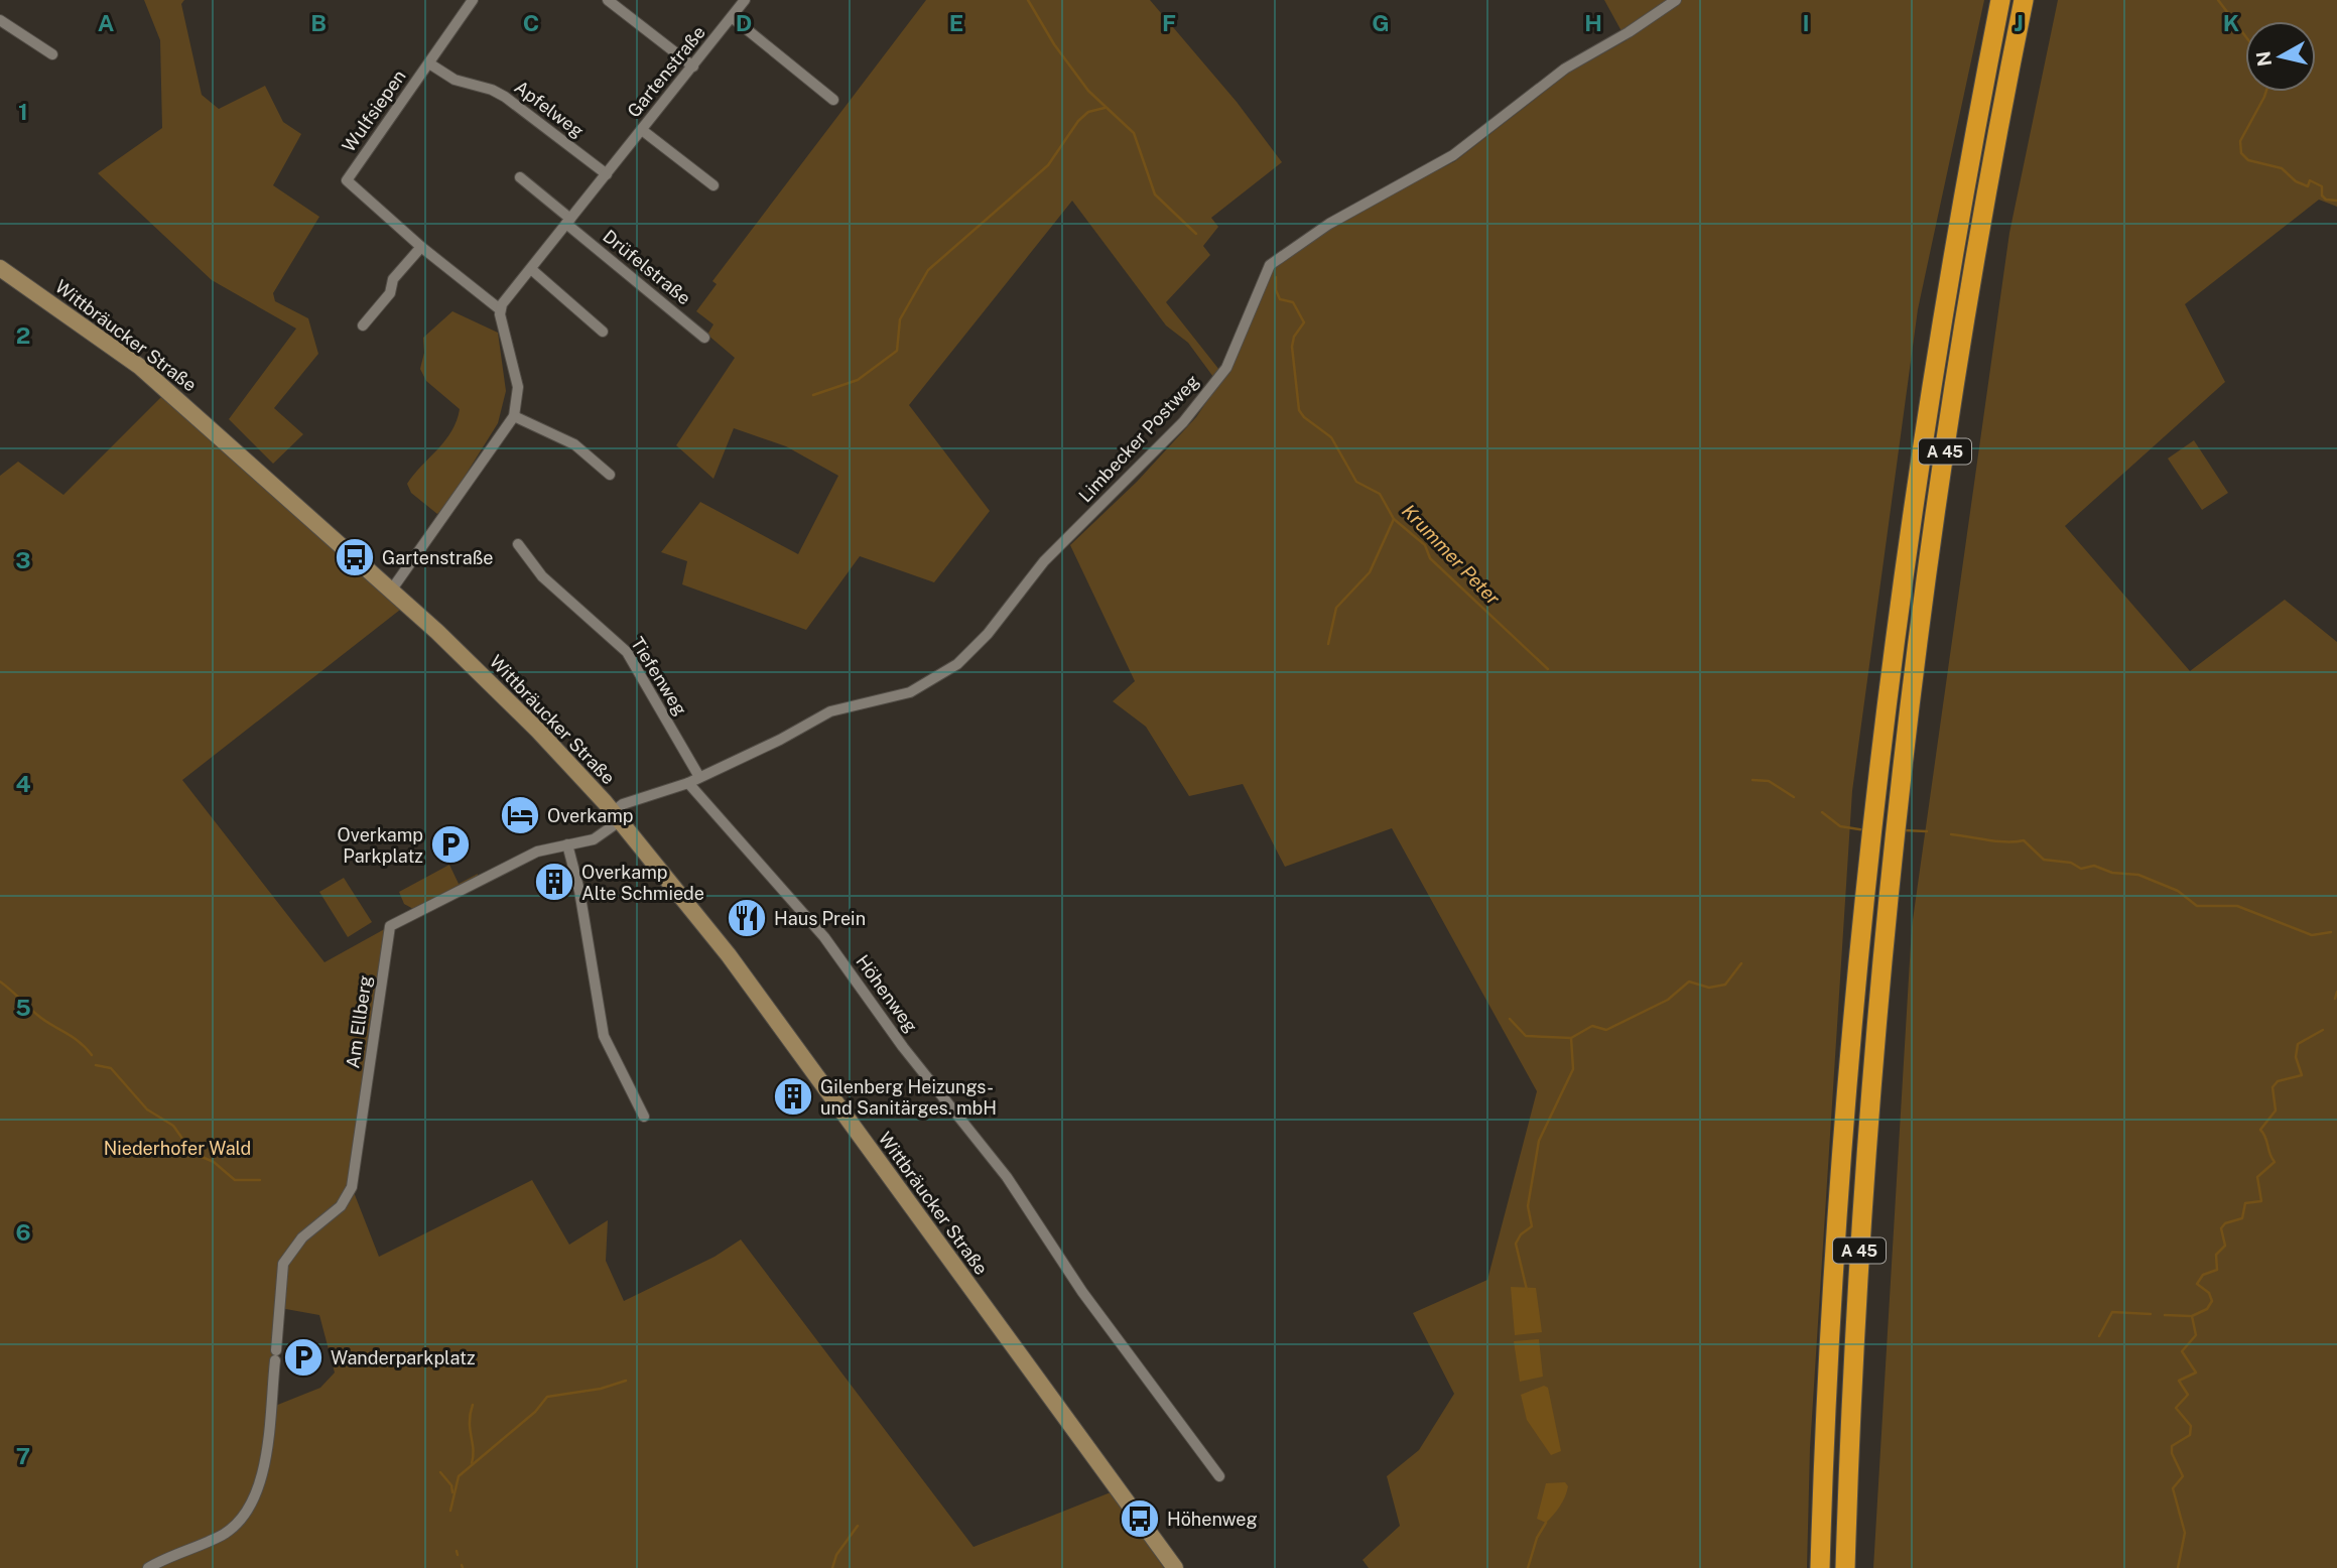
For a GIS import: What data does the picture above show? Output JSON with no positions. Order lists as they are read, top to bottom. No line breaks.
{"streets":{"highway":["A 45"],"main road":["Wittbräucker Straße"],"street":["Gartenstraße","Apfelweg","Wulfsiepen","Drüfelstraße","Limbecker Postweg","Tiefenweg","Höhenweg","Am Ellberg"]},"crossings":[["Gartenstraße","Apfelweg"],["Gartenstraße","Wulfsiepen"],["Gartenstraße","Drüfelstraße"],["Apfelweg","Wulfsiepen"],["Wittbräucker Straße","Limbecker Postweg"],["Wittbräucker Straße","Am Ellberg"],["Limbecker Postweg","Tiefenweg"],["Limbecker Postweg","Höhenweg"],["Limbecker Postweg","Am Ellberg"]],"water":["Krummer Peter"],"parks":["Niederhofer Wald"],"places":{"bus stop":["Gartenstraße","Höhenweg"],"hotel":["Overkamp"],"parking":["Overkamp Parkplatz","Wanderparkplatz"],"building":["Overkamp Alte Schmiede","Gilenberg Heizungs- und Sanitärges. mbH"],"restaurant":["Haus Prein"]},"north":"left","grid":{"columns":["A","B","C","D","E","F","G","H","I","J","K"],"rows":["1","2","3","4","5","6","7"]}}
